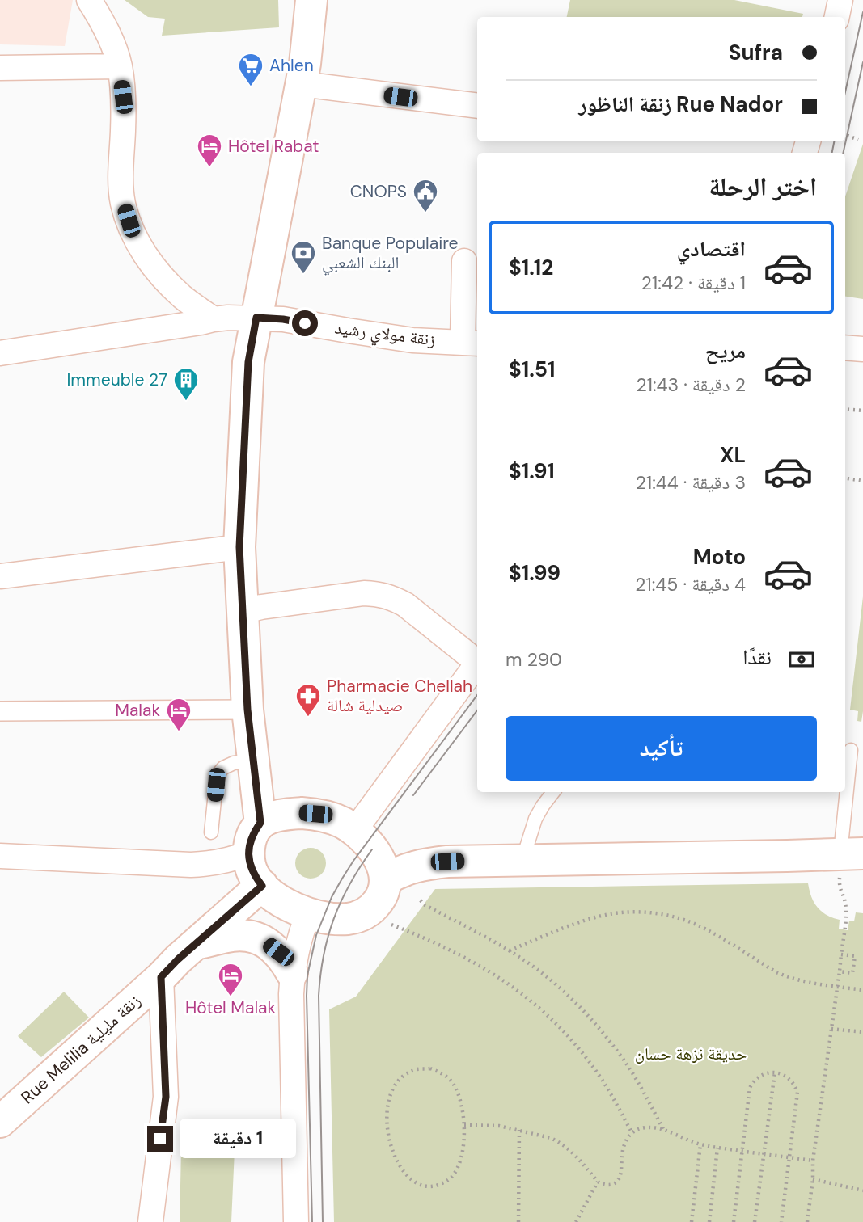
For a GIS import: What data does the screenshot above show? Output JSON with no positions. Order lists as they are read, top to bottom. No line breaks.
{"streets":{"street":["زنقة مولاي رشيد","Rue Melilia زنقة مليلية"]},"parks":["حديقة نزهة حسان"],"places":{"supermarket":["Ahlen"],"hotel":["Hôtel Rabat","Malak","Hôtel Malak"],"public building":["CNOPS"],"bank":["Banque Populaire البنك الشعبي"],"building":["Immeuble 27"],"pharmacy":["Pharmacie Chellah صيدلية شالة"]},"page":{"banner":["Sufra","Rue Nador زنقة الناظور"],"heading":"اختر الرحلة","list":[{"name":"اقتصادي","note":"1 دقيقة · 21:42","value":"$1.12"},{"name":"مريح","note":"2 دقيقة · 21:43","value":"$1.51"},{"name":"XL","note":"3 دقيقة · 21:44","value":"$1.91"},{"name":"Moto","note":"4 دقيقة · 21:45","value":"$1.99"}],"pay":["نقدًا","290 m"],"buttons":"تأكيد","bubble":"1 دقيقة"}}
